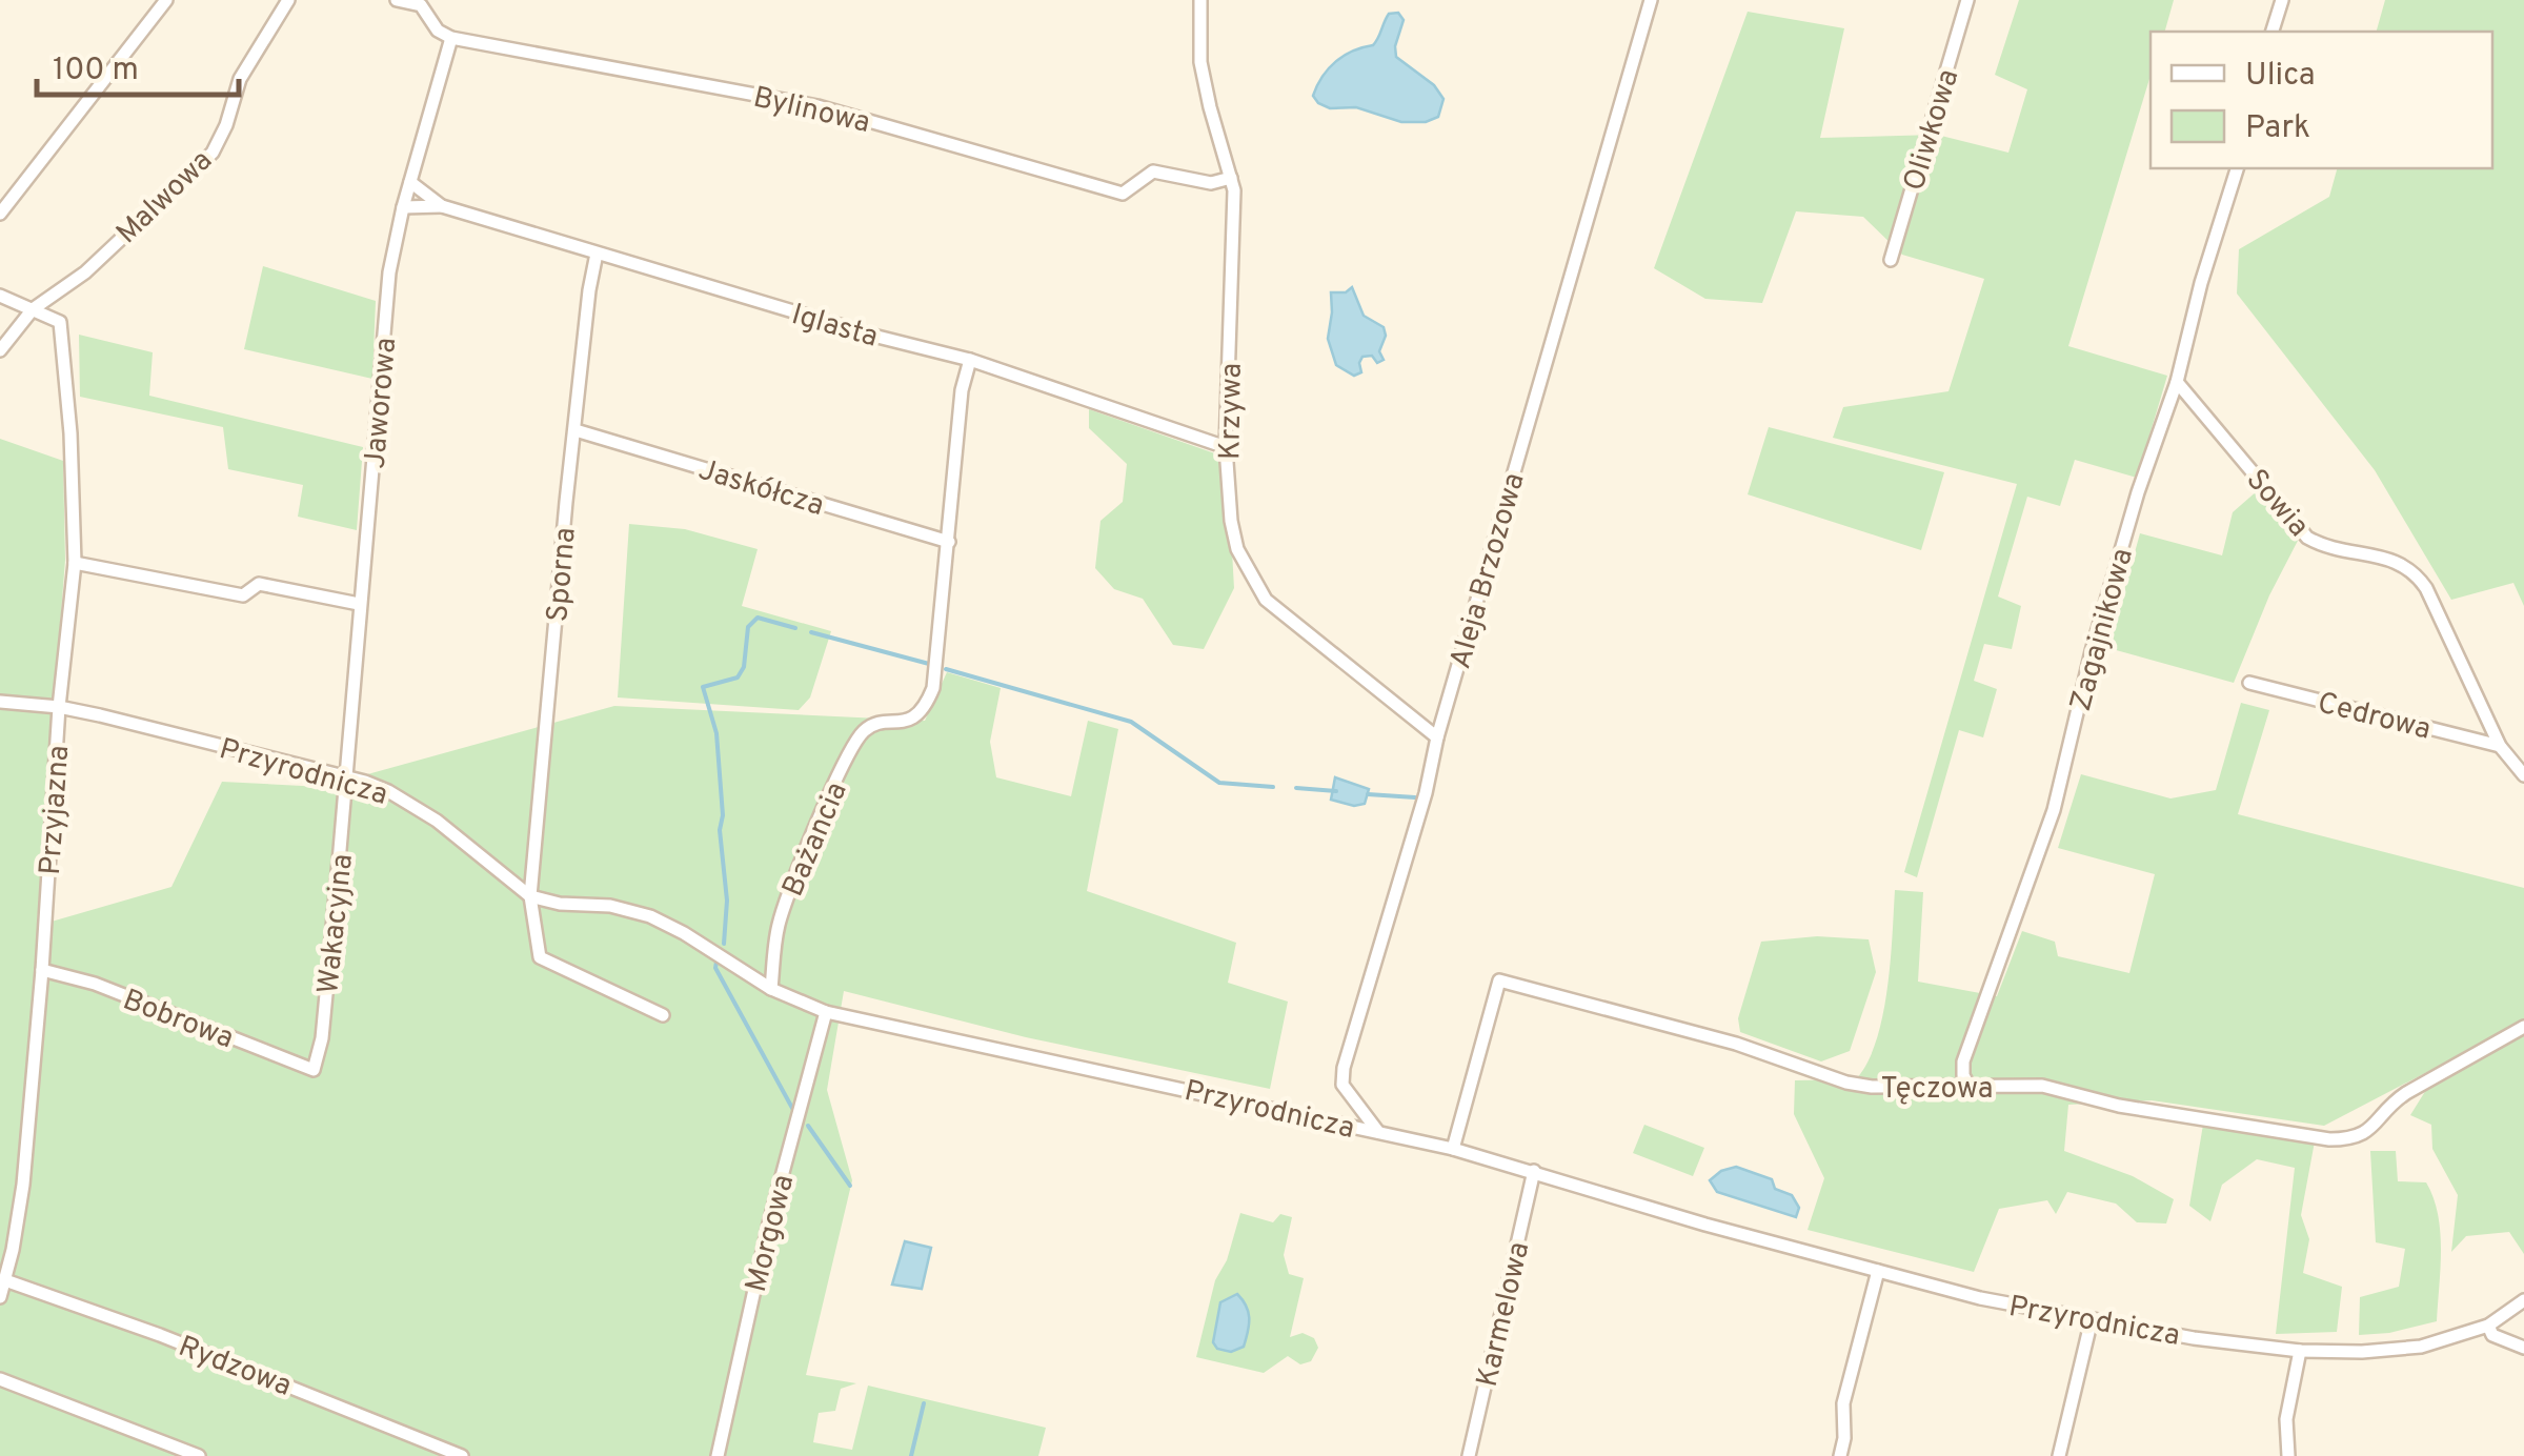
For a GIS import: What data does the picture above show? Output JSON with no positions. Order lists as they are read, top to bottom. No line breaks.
{"streets":{"street":["Bylinowa","Oliwkowa","Malwowa","Iglasta","Jaworowa","Krzywa","Jaskółcza","Sowia","Aleja Brzozowa","Sporna","Zagajnikowa","Cedrowa","Przyrodnicza","Przyjazna","Bażancia","Wakacyjna","Bobrowa","Tęczowa","Morgowa","Karmelowa","Rydzowa"]},"crossings":[["Bylinowa","Jaworowa"],["Bylinowa","Krzywa"],["Malwowa","Przyjazna"],["Iglasta","Jaworowa"],["Iglasta","Krzywa"],["Iglasta","Sporna"],["Jaworowa","Przyrodnicza"],["Jaworowa","Wakacyjna"],["Krzywa","Aleja Brzozowa"],["Jaskółcza","Sporna"],["Jaskółcza","Bażancia"],["Sowia","Zagajnikowa"],["Sowia","Cedrowa"],["Aleja Brzozowa","Przyrodnicza"],["Sporna","Przyrodnicza"],["Zagajnikowa","Tęczowa"],["Przyrodnicza","Przyjazna"],["Przyrodnicza","Bażancia"],["Przyrodnicza","Wakacyjna"],["Przyrodnicza","Tęczowa"],["Przyrodnicza","Morgowa"],["Przyrodnicza","Karmelowa"],["Przyjazna","Bobrowa"],["Przyjazna","Rydzowa"],["Wakacyjna","Bobrowa"]],"legend":["Ulica","Park"],"scale_bar":"100 m"}
